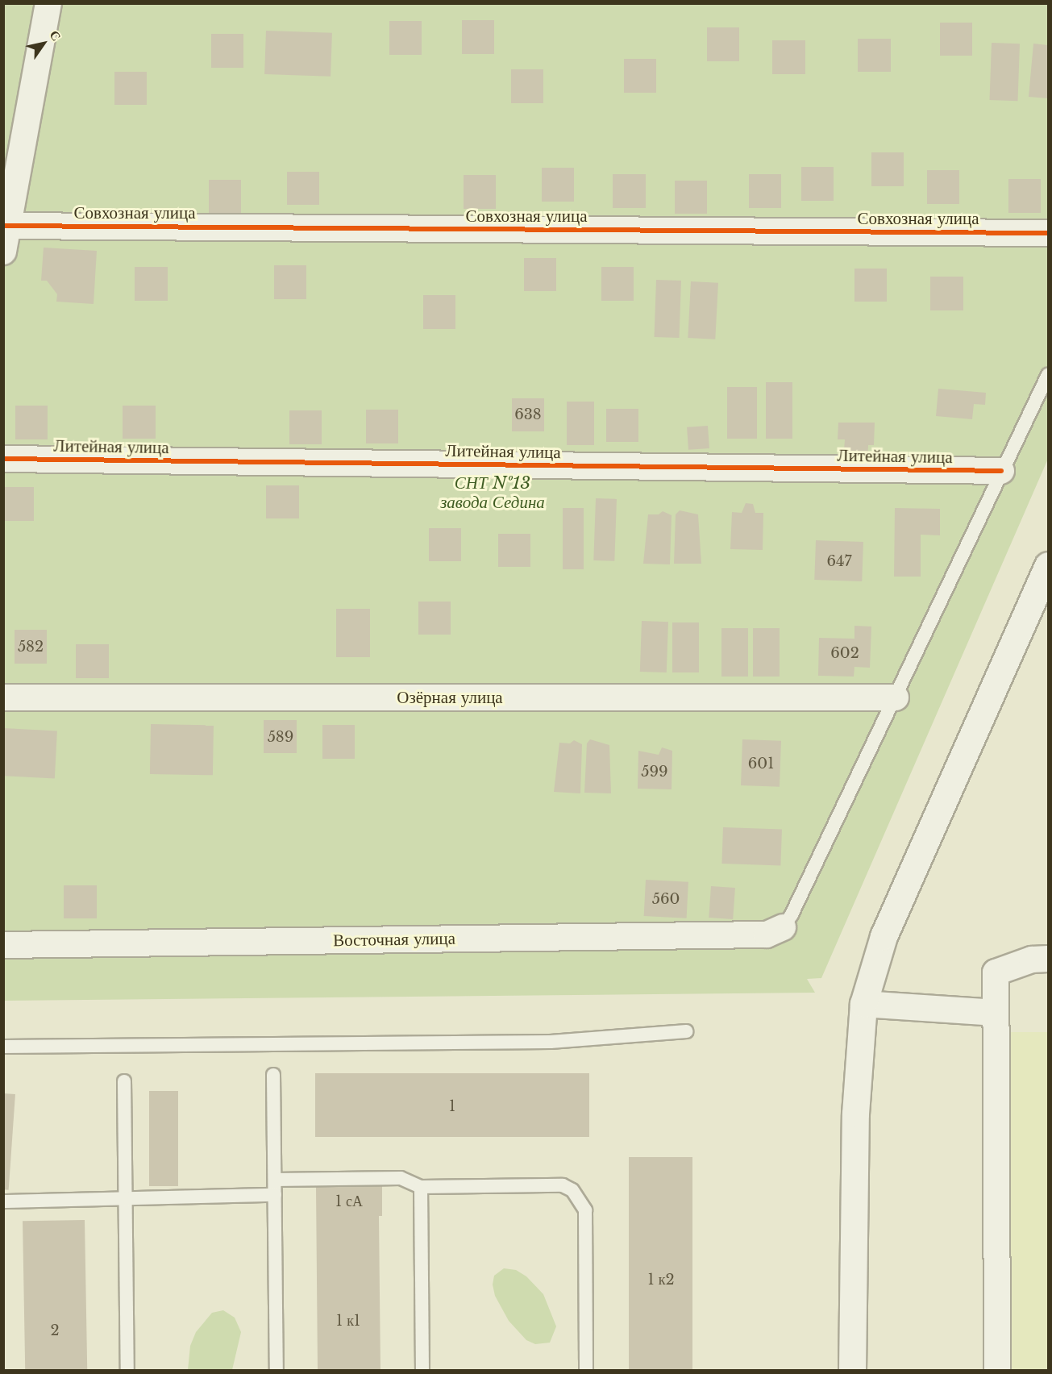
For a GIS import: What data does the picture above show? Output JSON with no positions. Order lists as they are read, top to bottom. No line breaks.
{"streets":{"street":["Совхозная улица","Литейная улица","Озёрная улица","Восточная улица"]},"parks":["СНТ №13 завода Седина"],"house_numbers":["638","647","582","602","589","601","599","560","1","1 сА","1 к2","1 к1","2"],"north":"top right"}
